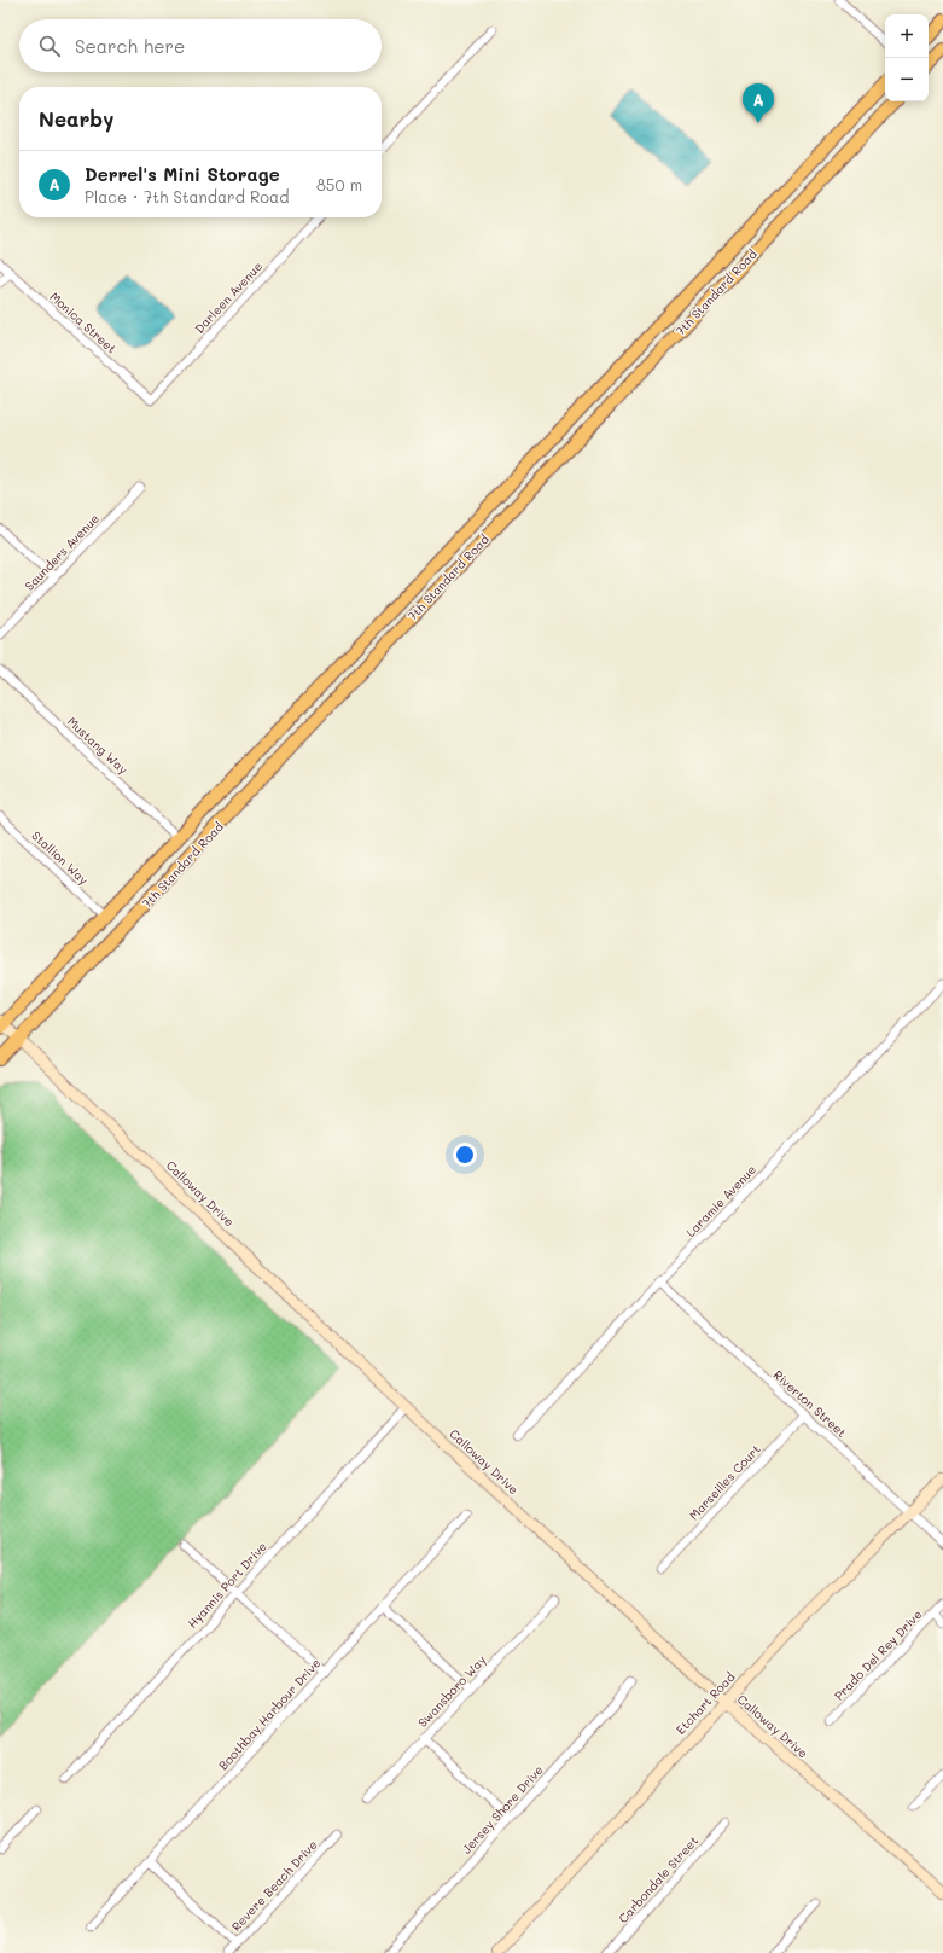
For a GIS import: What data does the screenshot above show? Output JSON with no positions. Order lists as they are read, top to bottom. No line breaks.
{"streets":{"main road":["7th Standard Road","Calloway Drive","Etchart Road"],"street":["Darleen Avenue","Monica Street","Saunders Avenue","Mustang Way","Stallion Way","Laramie Avenue","Riverton Street","Marseilles Court","Hyannis Port Drive","Prado Del Rey Drive","Swansboro Way","Boothbay Harbour Drive","Jersey Shore Drive","Carbondale Street","Revere Beach Drive"]},"crossings":[["7th Standard Road","Mustang Way"],["7th Standard Road","Stallion Way"],["7th Standard Road","Calloway Drive"],["Darleen Avenue","Monica Street"],["Calloway Drive","Hyannis Port Drive"],["Calloway Drive","Etchart Road"],["Laramie Avenue","Riverton Street"],["Riverton Street","Marseilles Court"],["Riverton Street","Etchart Road"]],"page":{"map_buttons":["+","−"],"search":"Search here","pins":"A","heading":"Nearby","list":[{"mark":"A","name":"Derrel's Mini Storage","note":"Place · 7th Standard Road","value":"850 m"}]}}
